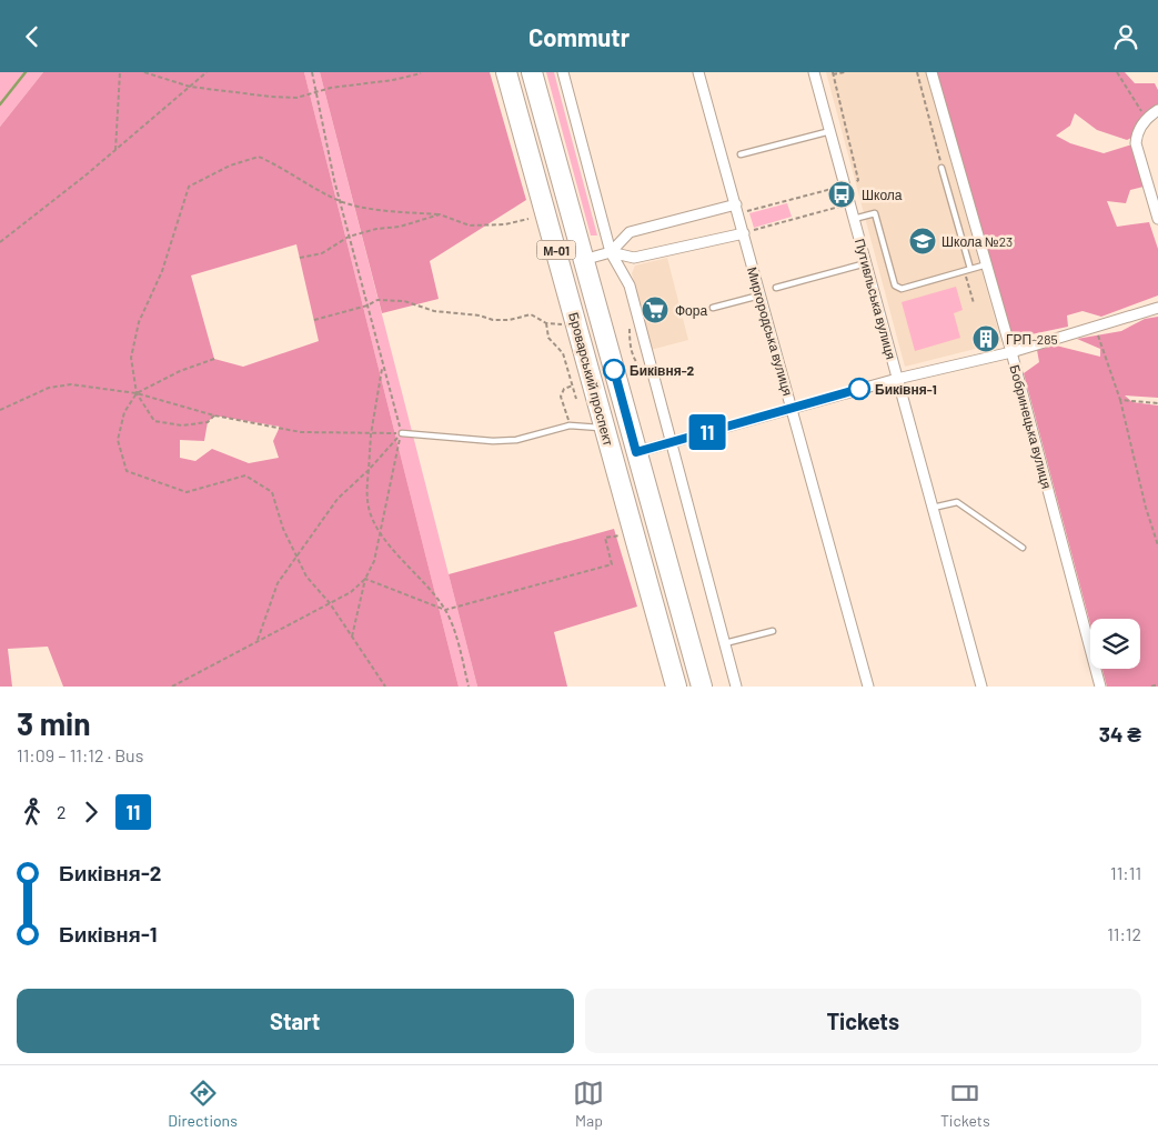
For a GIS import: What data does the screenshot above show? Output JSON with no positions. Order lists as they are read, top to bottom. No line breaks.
{"streets":{"highway":["М-01","Броварський проспект"],"street":["Путивльська вулиця","Миргородська вулиця","Бобринецька вулиця"]},"places":{"bus stop":["Школа"],"school or university":["Школа №23"],"supermarket":["Фора"],"building":["ГРП-285"],"other":["Бикiвня-2","Бикiвня-1"]},"lines":["bus line 11"],"page":{"header":"Commutr","on_map":"11","heading":["3 min","11:09 – 11:12 · Bus","34 ₴"],"legs":["2","11"],"list":[{"name":"Бикiвня-2","value":"11:11"},{"name":"Бикiвня-1","value":"11:12"}],"buttons":["Start","Tickets"],"tabs":["Directions","Map","Tickets"]}}
